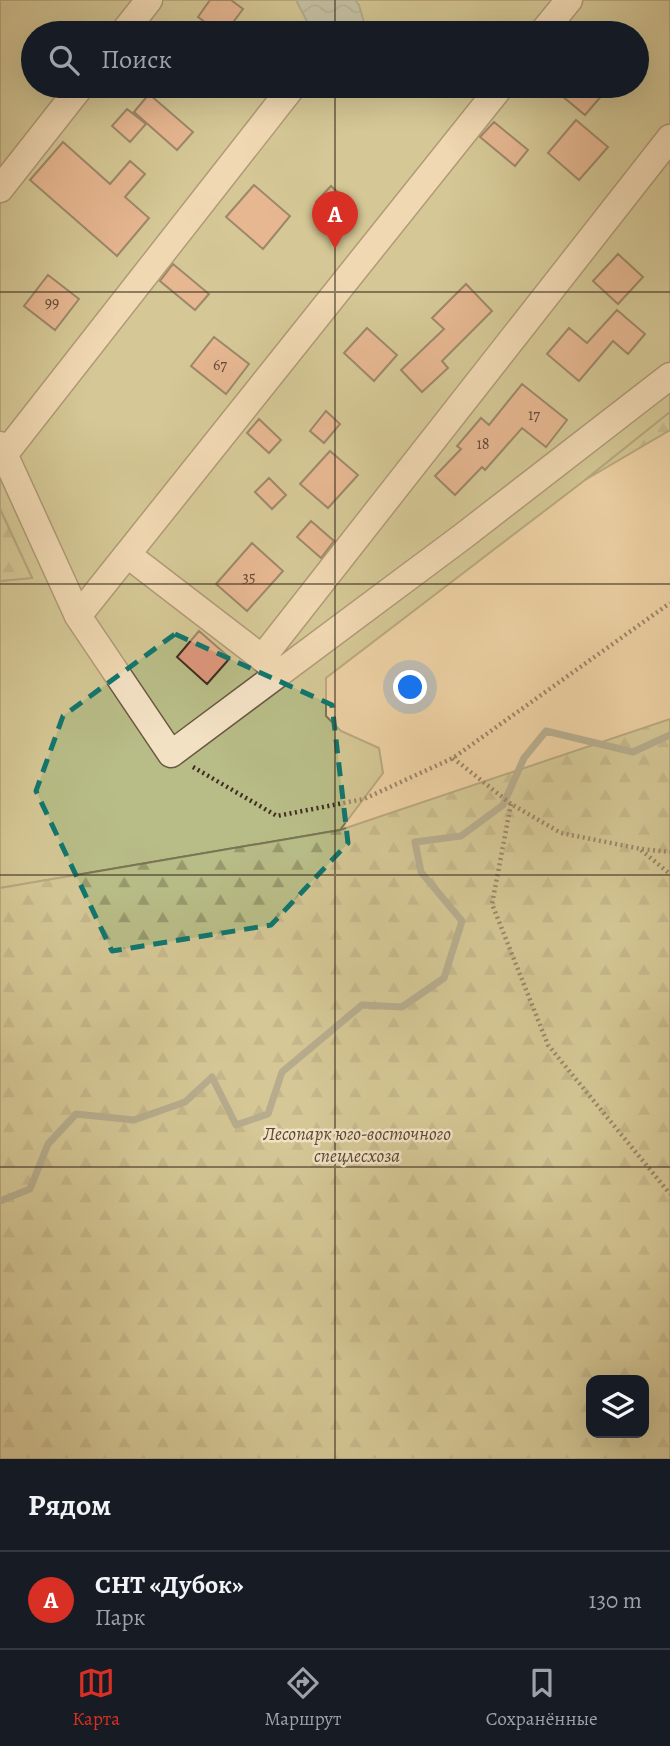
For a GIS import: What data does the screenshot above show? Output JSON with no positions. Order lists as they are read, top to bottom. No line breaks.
{"parks":["Лесопарк юго-восточного спецлесхоза"],"house_numbers":["99","67","17","18","35"],"page":{"search":"Поиск","pins":"A","heading":"Рядом","list":[{"mark":"A","name":"СНТ «Дубок»","note":"Парк","value":"130 m"}],"nav":["Карта","Маршрут","Сохранённые"]}}
